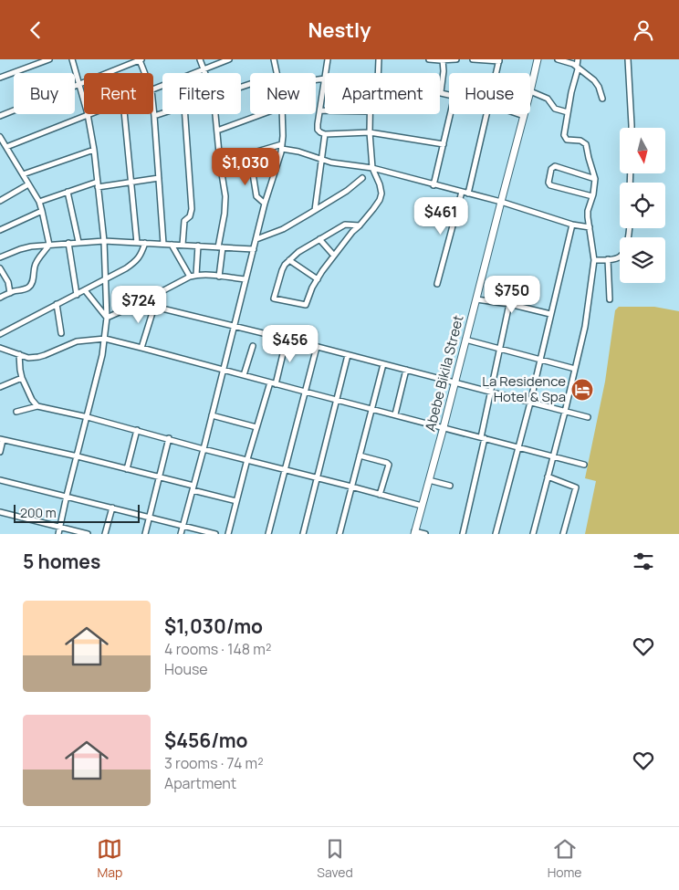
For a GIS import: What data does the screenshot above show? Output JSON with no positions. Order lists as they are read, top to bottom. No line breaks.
{"streets":{"main road":["Abebe Bikila Street"]},"places":{"hotel":["La Residence Hotel & Spa"]},"scale_bar":"200 m","north":"bottom","page":{"header":"Nestly","chip":["Buy","Rent","Filters","New","Apartment","House"],"price":["$1,030","$461","$750","$724","$456"],"scale":"200 m","heading":"5 homes","list":[{"name":"$1,030/mo","note":"4 rooms · 148 m² · House"},{"name":"$456/mo","note":"3 rooms · 74 m² · Apartment"}],"tabs":["Map","Saved","Home"]}}
